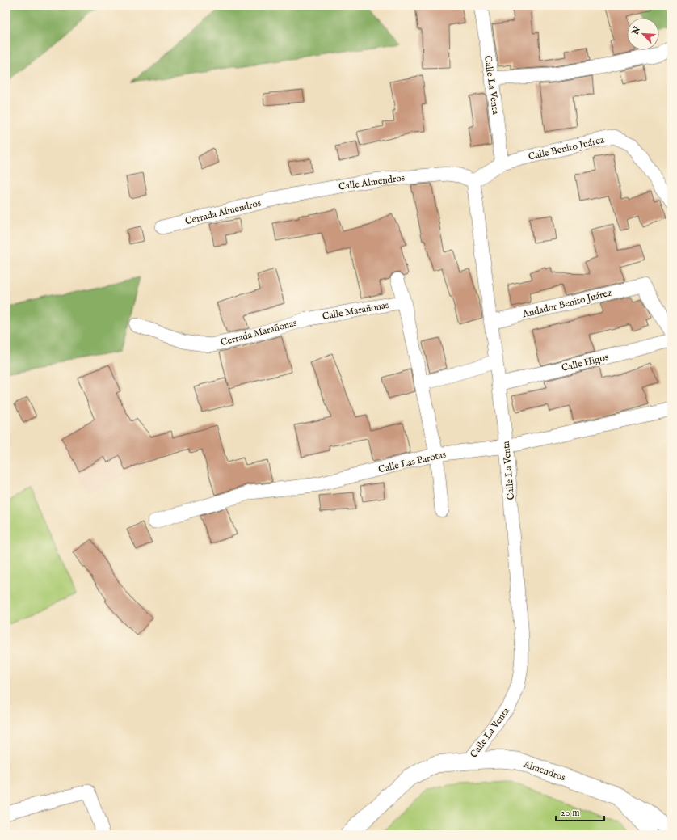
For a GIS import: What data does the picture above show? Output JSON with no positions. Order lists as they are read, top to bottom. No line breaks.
{"streets":{"street":["Calle La Venta","Calle Benito Juárez","Calle Almendros","Cerrada Almendros","Andador Benito Juárez","Calle Marañonas","Cerrada Marañonas","Calle Higos","Calle Las Parotas","Almendros"]},"crossings":[["Calle La Venta","Calle Benito Juárez"],["Calle La Venta","Calle Almendros"],["Calle La Venta","Andador Benito Juárez"],["Calle La Venta","Calle Higos"],["Calle La Venta","Calle Las Parotas"],["Calle La Venta","Almendros"],["Calle Benito Juárez","Calle Almendros"],["Calle Almendros","Cerrada Almendros"],["Calle Marañonas","Cerrada Marañonas"]],"scale_bar":"20 m","north":"top left"}
